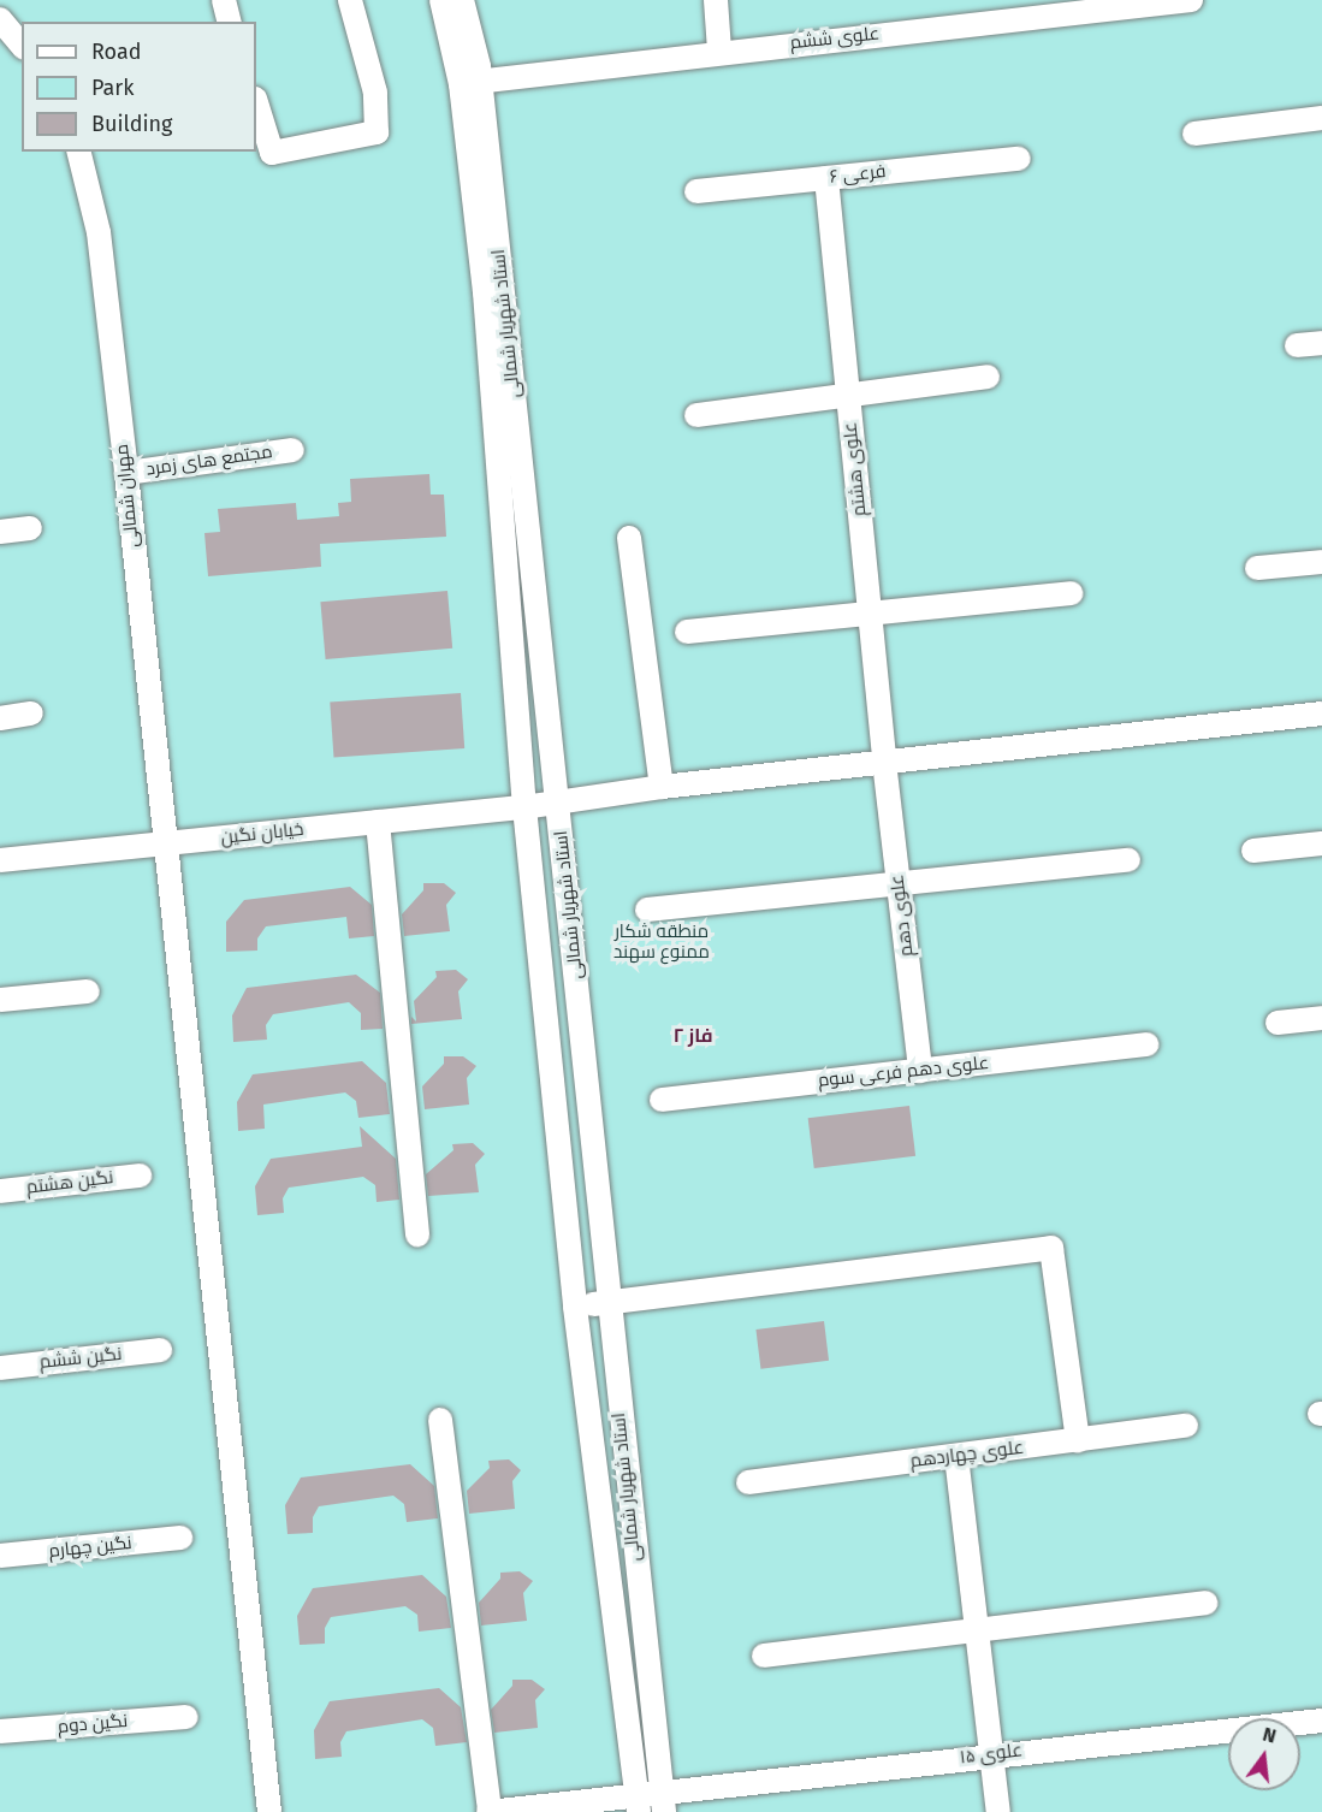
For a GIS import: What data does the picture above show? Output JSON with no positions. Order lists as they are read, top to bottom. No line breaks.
{"streets":{"street":["علوی ششم","فرعی ۶","استاد شهریار شمالی","مجتمع های زمرد","علوی هشتم","مهران شمالی","خیابان نگین","علوی دهم","علوی دهم فرعی سوم","نگین هشتم","نگین ششم","علوی چهاردهم","نگین چهارم","نگین دوم","علوی ۱۵"]},"crossings":[["علوی ششم","استاد شهریار شمالی"],["فرعی ۶","علوی هشتم"],["استاد شهریار شمالی","خیابان نگین"],["استاد شهریار شمالی","علوی ۱۵"],["مجتمع های زمرد","مهران شمالی"],["علوی هشتم","خیابان نگین"],["علوی هشتم","علوی دهم"],["مهران شمالی","خیابان نگین"],["خیابان نگین","علوی دهم"],["علوی دهم","علوی دهم فرعی سوم"]],"districts":["فاز ۲"],"parks":["منطقه شکار ممنوع سهند"],"legend":["Road","Park","Building"],"north":"top"}
